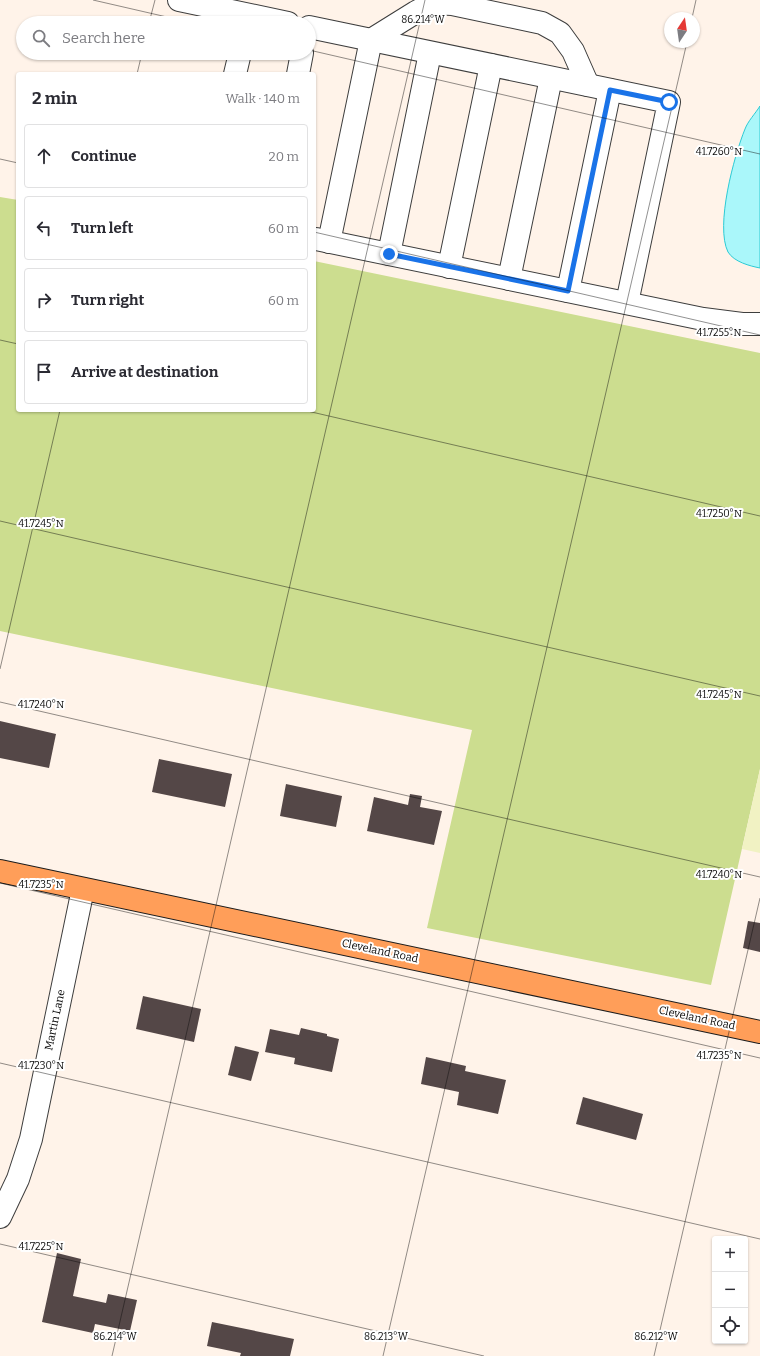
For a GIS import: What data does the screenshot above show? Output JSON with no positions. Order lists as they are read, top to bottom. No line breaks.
{"streets":{"main road":["Cleveland Road"],"street":["Martin Lane"]},"crossings":[["Cleveland Road","Martin Lane"]],"north":"top","page":{"search":"Search here","heading":["2 min","Walk · 140 m"],"list":[["Continue","20 m"],["Turn left","60 m"],["Turn right","60 m"],"Arrive at destination"],"map_buttons":["+","−"]},"coordinates":["86.214°W","41.7260°N","41.7255°N","41.7250°N","41.7245°N","41.7240°N","41.7235°N","41.7230°N","41.7225°N","86.213°W","86.212°W"]}
